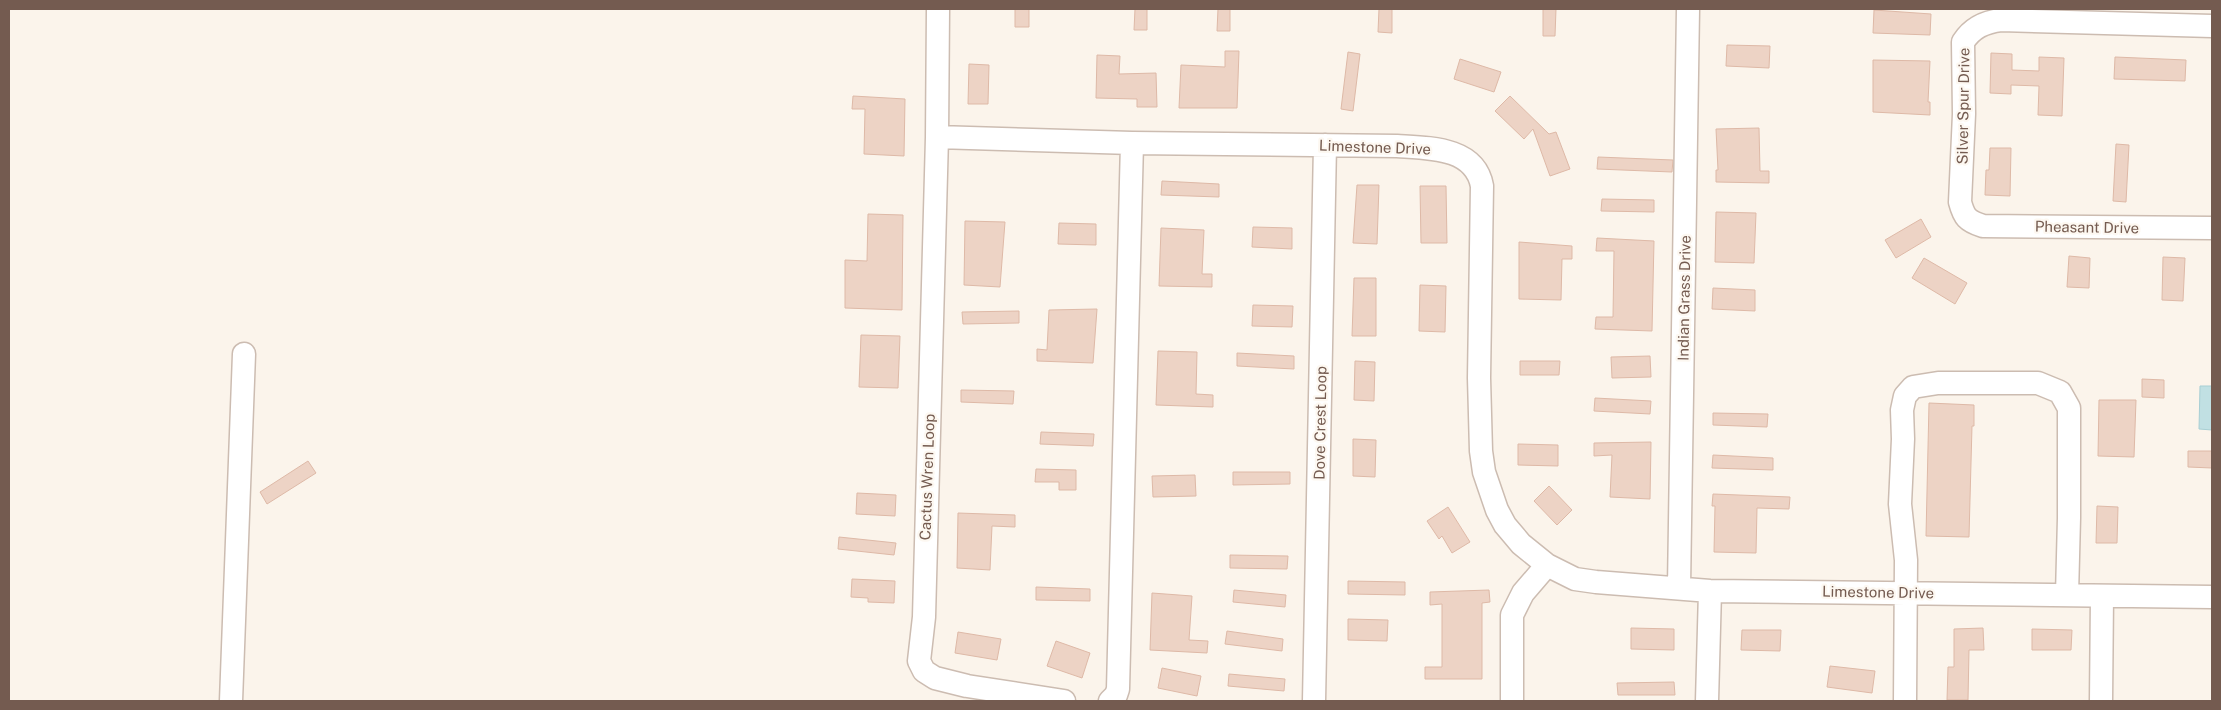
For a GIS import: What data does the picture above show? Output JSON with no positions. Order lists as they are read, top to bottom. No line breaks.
{"streets":{"street":["Silver Spur Drive","Limestone Drive","Pheasant Drive","Indian Grass Drive","Dove Crest Loop","Cactus Wren Loop"]},"crossings":[["Silver Spur Drive","Pheasant Drive"],["Limestone Drive","Indian Grass Drive"],["Limestone Drive","Dove Crest Loop"],["Limestone Drive","Cactus Wren Loop"]]}
